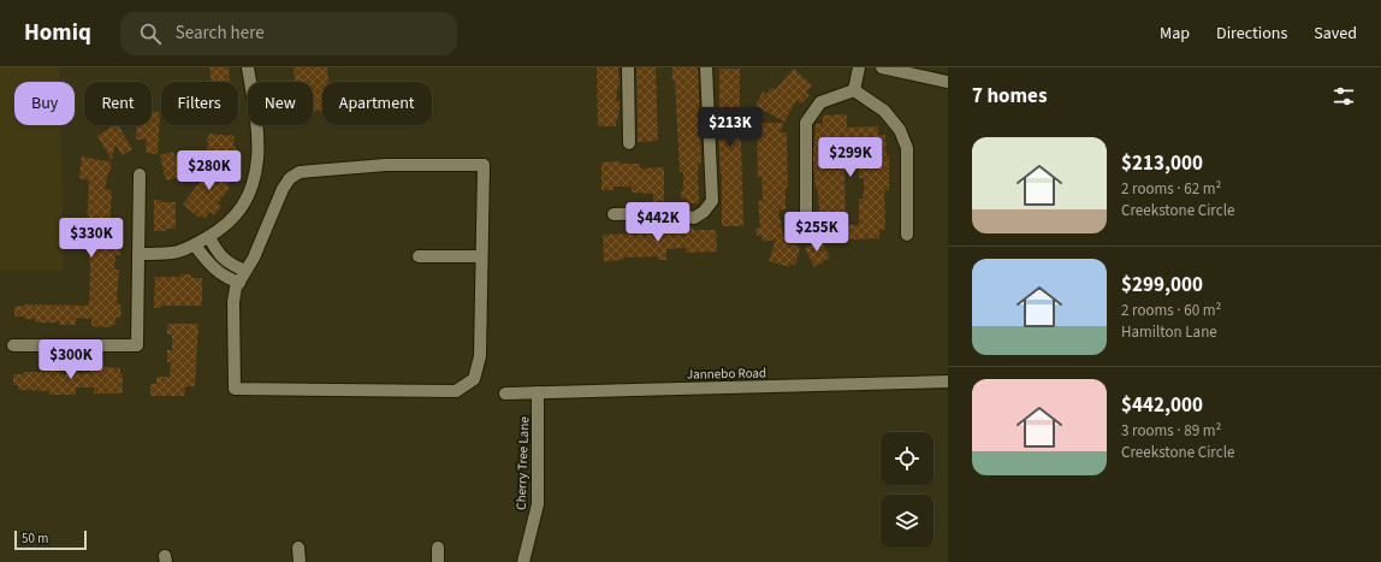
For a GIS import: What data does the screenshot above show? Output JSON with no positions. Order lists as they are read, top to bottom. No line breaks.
{"streets":{"street":["Jannebo Road","Cherry Tree Lane"]},"crossings":[["Jannebo Road","Cherry Tree Lane"]],"scale_bar":"50 m","page":{"header":"Homiq","search":"Search here","nav":["Map","Directions","Saved"],"heading":"7 homes","chip":["Buy","Rent","Filters","New","Apartment"],"price":["$213K","$299K","$280K","$442K","$255K","$330K","$300K"],"list":[{"name":"$213,000","note":"2 rooms · 62 m² · Creekstone Circle"},{"name":"$299,000","note":"2 rooms · 60 m² · Hamilton Lane"},{"name":"$442,000","note":"3 rooms · 89 m² · Creekstone Circle"}],"scale":"50 m"}}
